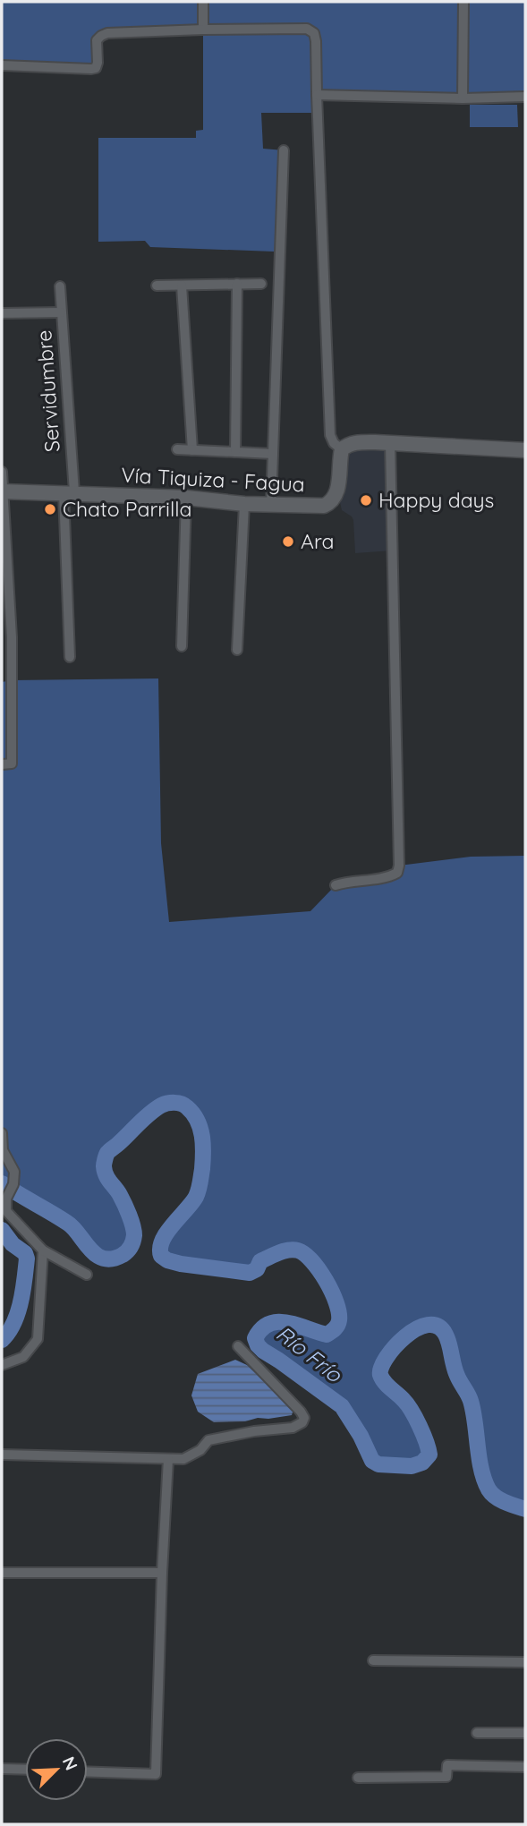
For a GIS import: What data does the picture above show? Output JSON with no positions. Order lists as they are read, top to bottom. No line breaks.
{"streets":{"street":["Servidumbre","Vía Tiquiza - Fagua"]},"crossings":[["Servidumbre","Vía Tiquiza - Fagua"]],"water":["Río Frío"],"places":["Happy days","Chato Parrilla","Ara"],"north":"top right"}
